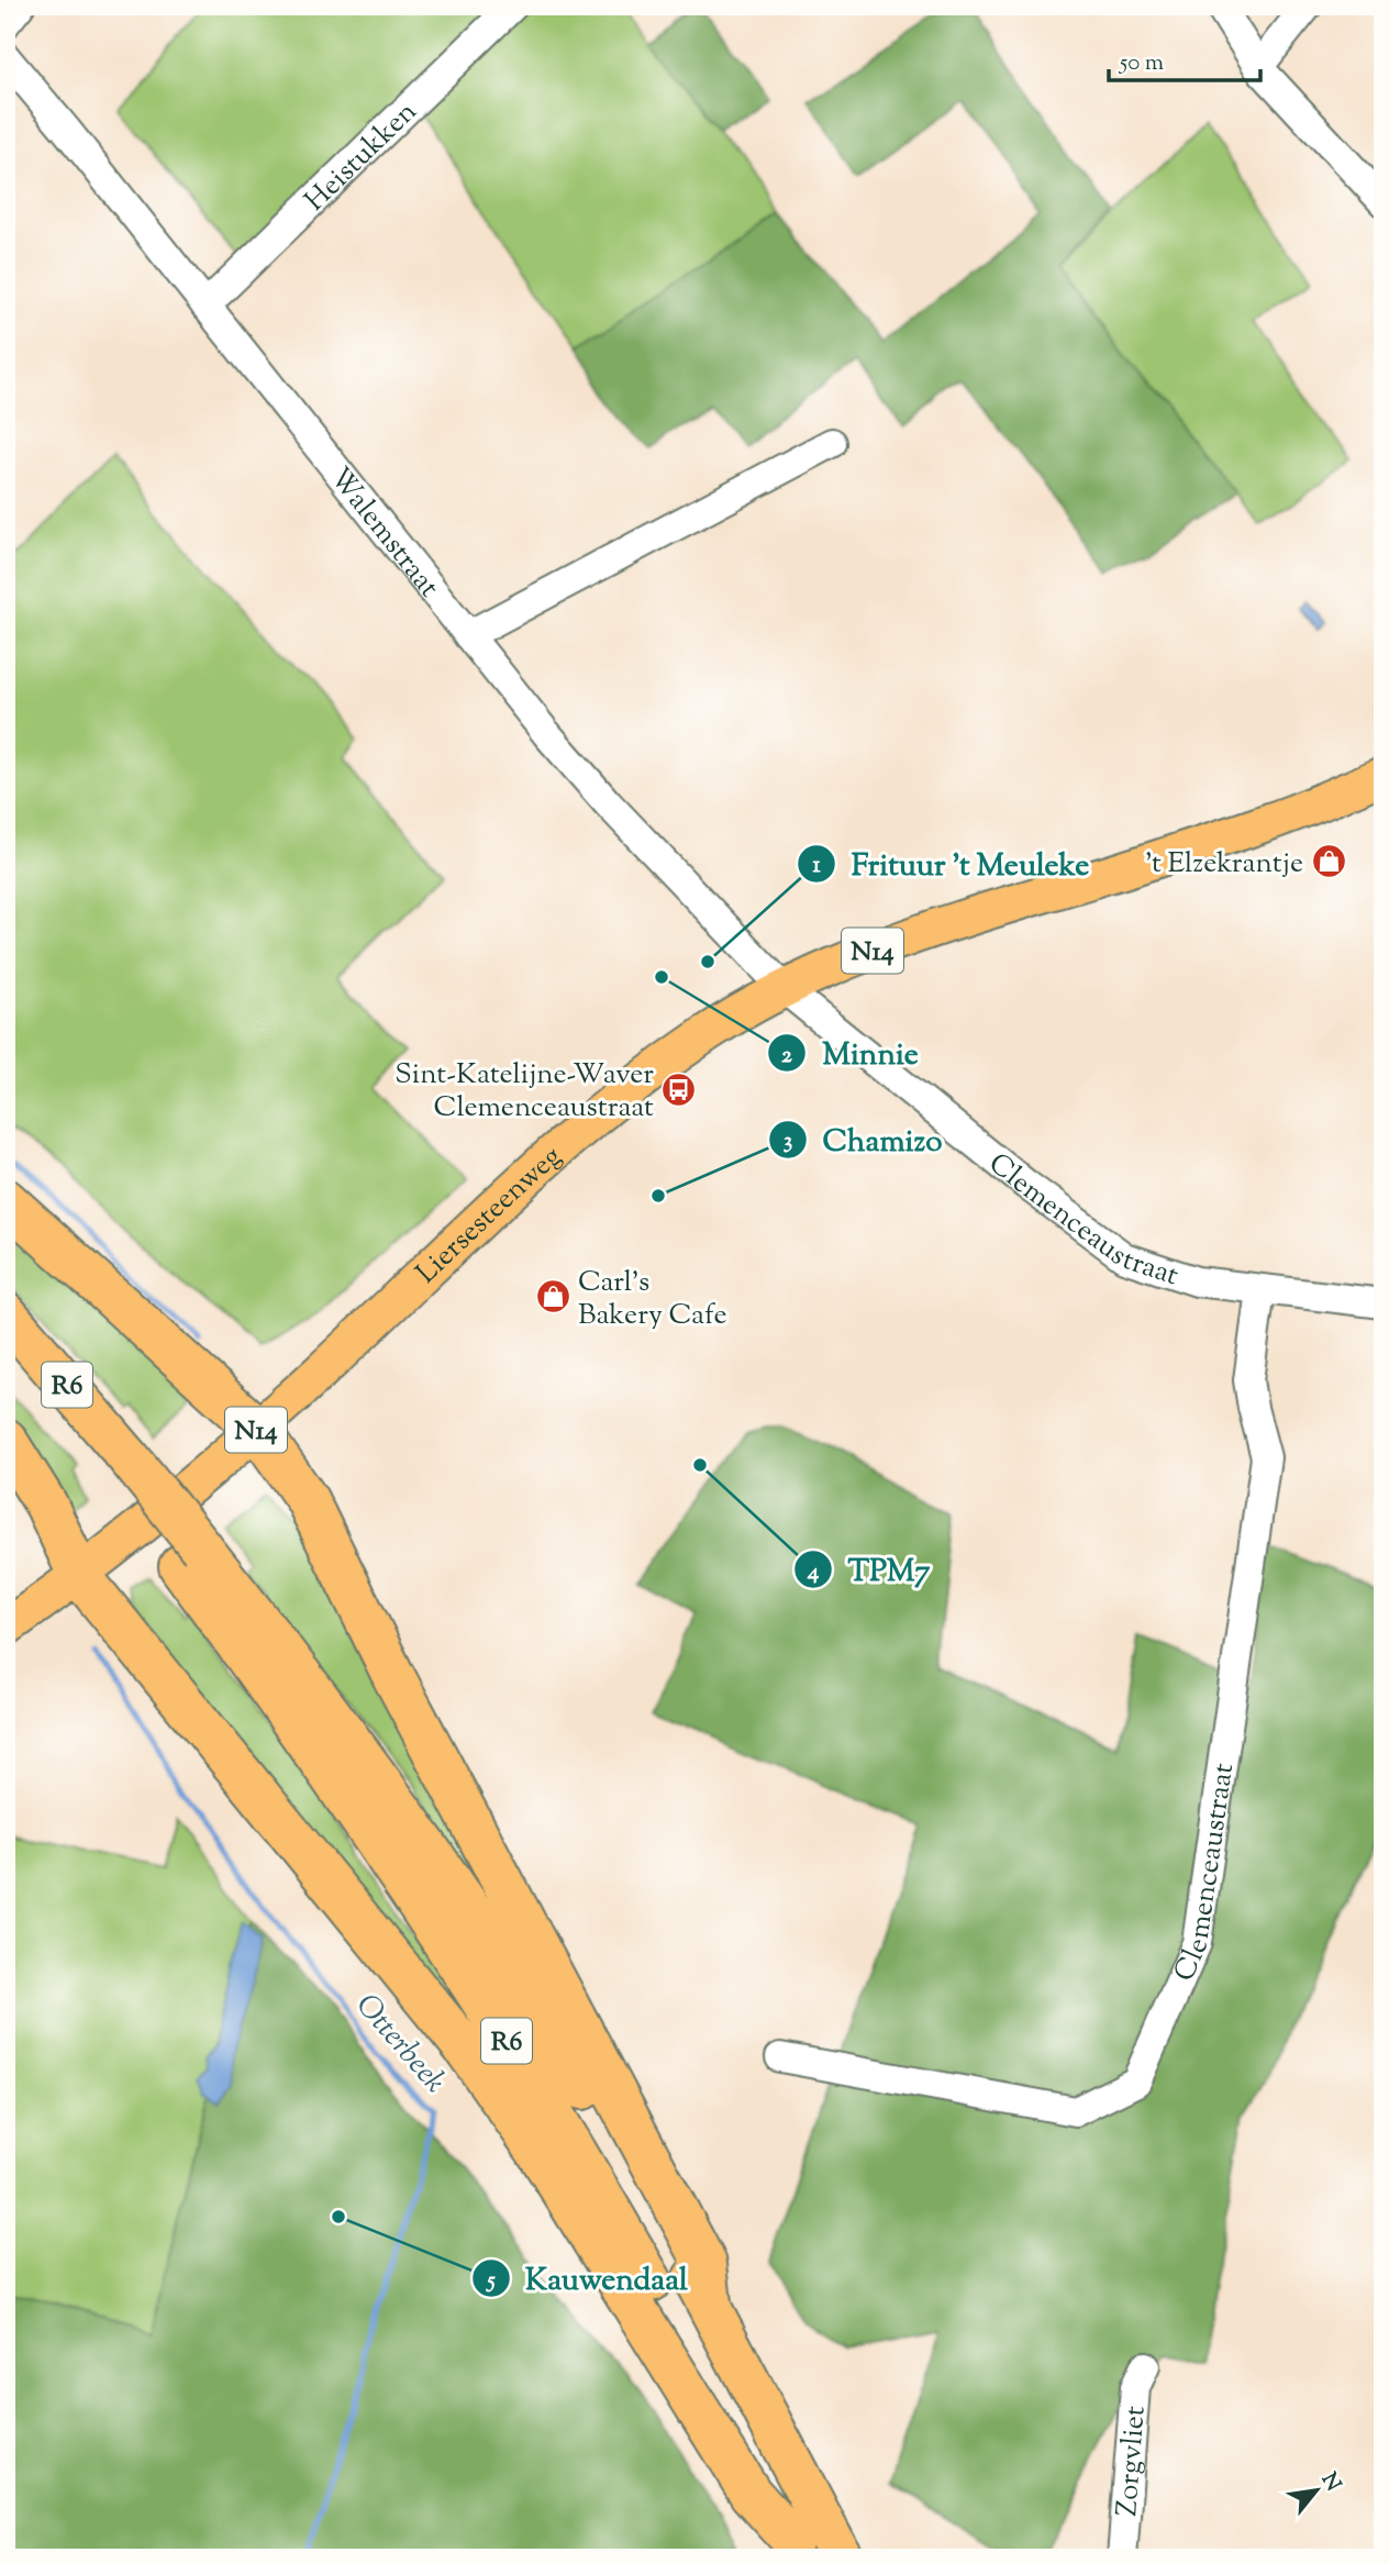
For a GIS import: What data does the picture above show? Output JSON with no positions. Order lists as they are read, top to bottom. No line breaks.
{"streets":{"highway":["R6"],"main road":["N14","Liersesteenweg"],"street":["Heistukken","Walemstraat","Clemenceaustraat","Zorgvliet"]},"crossings":[["Heistukken","Walemstraat"],["Walemstraat","Liersesteenweg"],["Walemstraat","Clemenceaustraat"],["N14","Liersesteenweg"],["Liersesteenweg","Clemenceaustraat"]],"water":["Otterbeek"],"places":{"shop":["'t Elzekrantje","Carl’s Bakery Cafe"],"other":["Frituur 't Meuleke","Minnie","Chamizo","TPM7","Kauwendaal"],"bus stop":["Sint-Katelijne-Waver Clemenceaustraat"]},"scale_bar":"50 m","north":"top right"}
